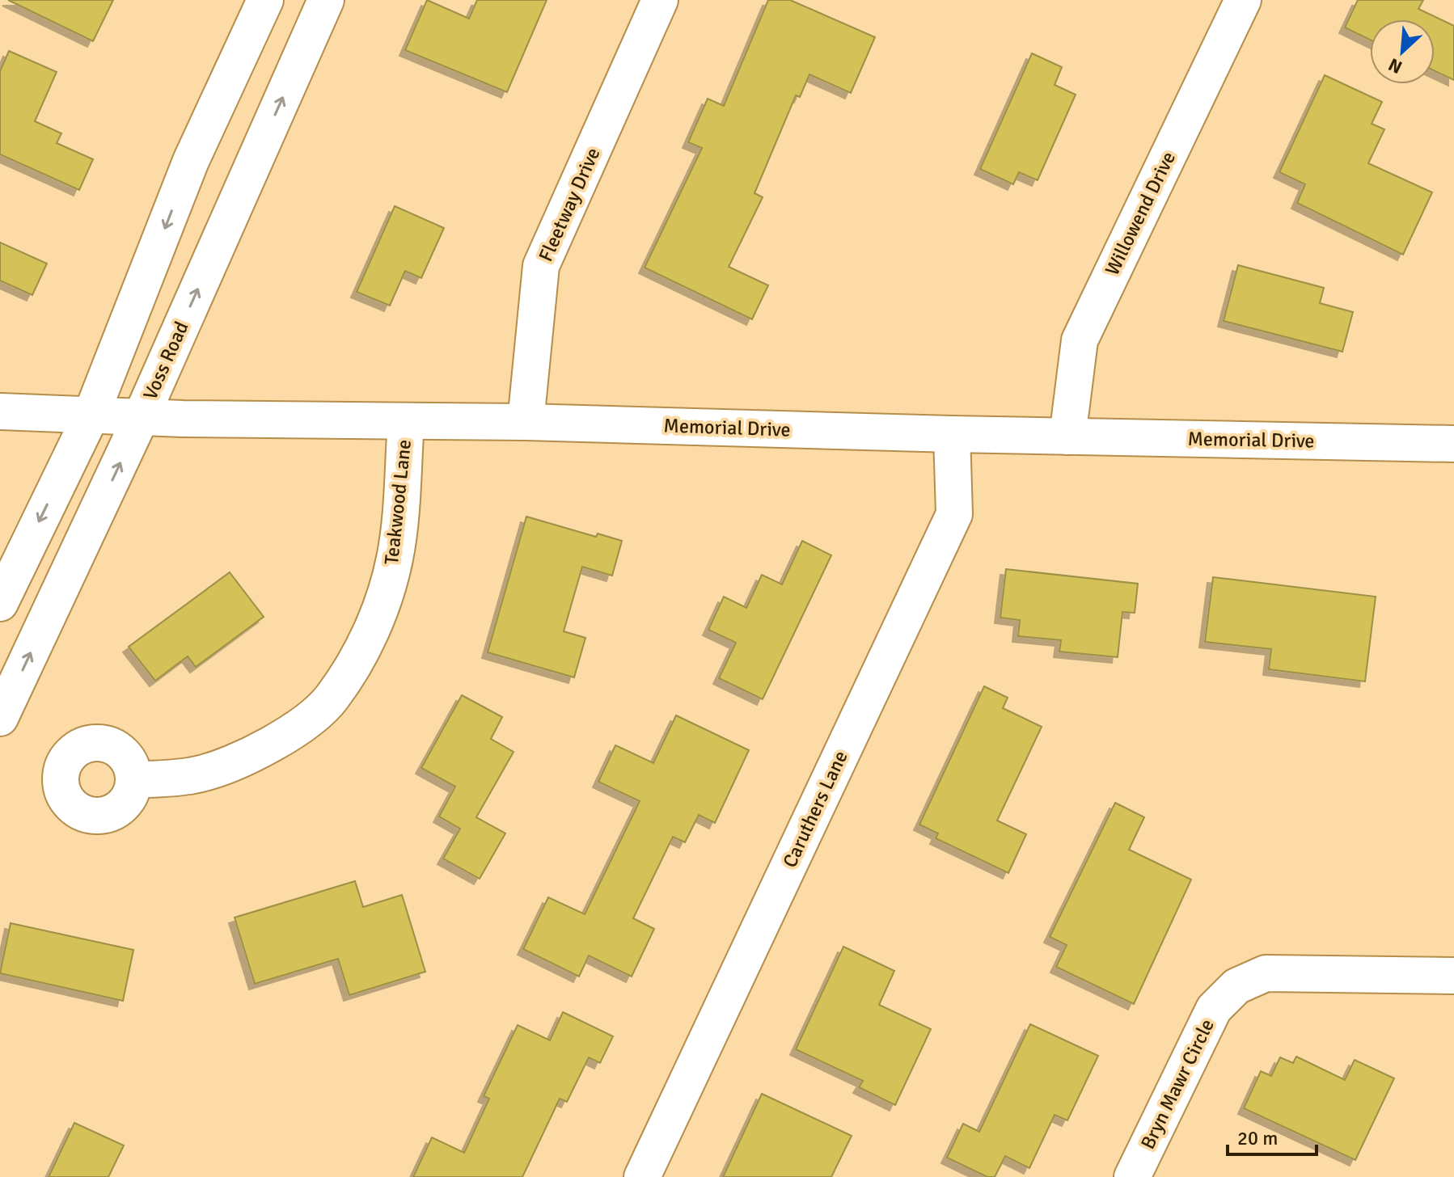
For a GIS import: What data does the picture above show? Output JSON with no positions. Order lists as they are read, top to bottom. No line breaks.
{"streets":{"street":["Fleetway Drive","Willowend Drive","Voss Road","Memorial Drive","Teakwood Lane","Caruthers Lane","Bryn Mawr Circle"]},"crossings":[["Fleetway Drive","Memorial Drive"],["Willowend Drive","Memorial Drive"],["Voss Road","Memorial Drive"],["Memorial Drive","Teakwood Lane"],["Memorial Drive","Caruthers Lane"]],"scale_bar":"20 m","north":"bottom left"}
